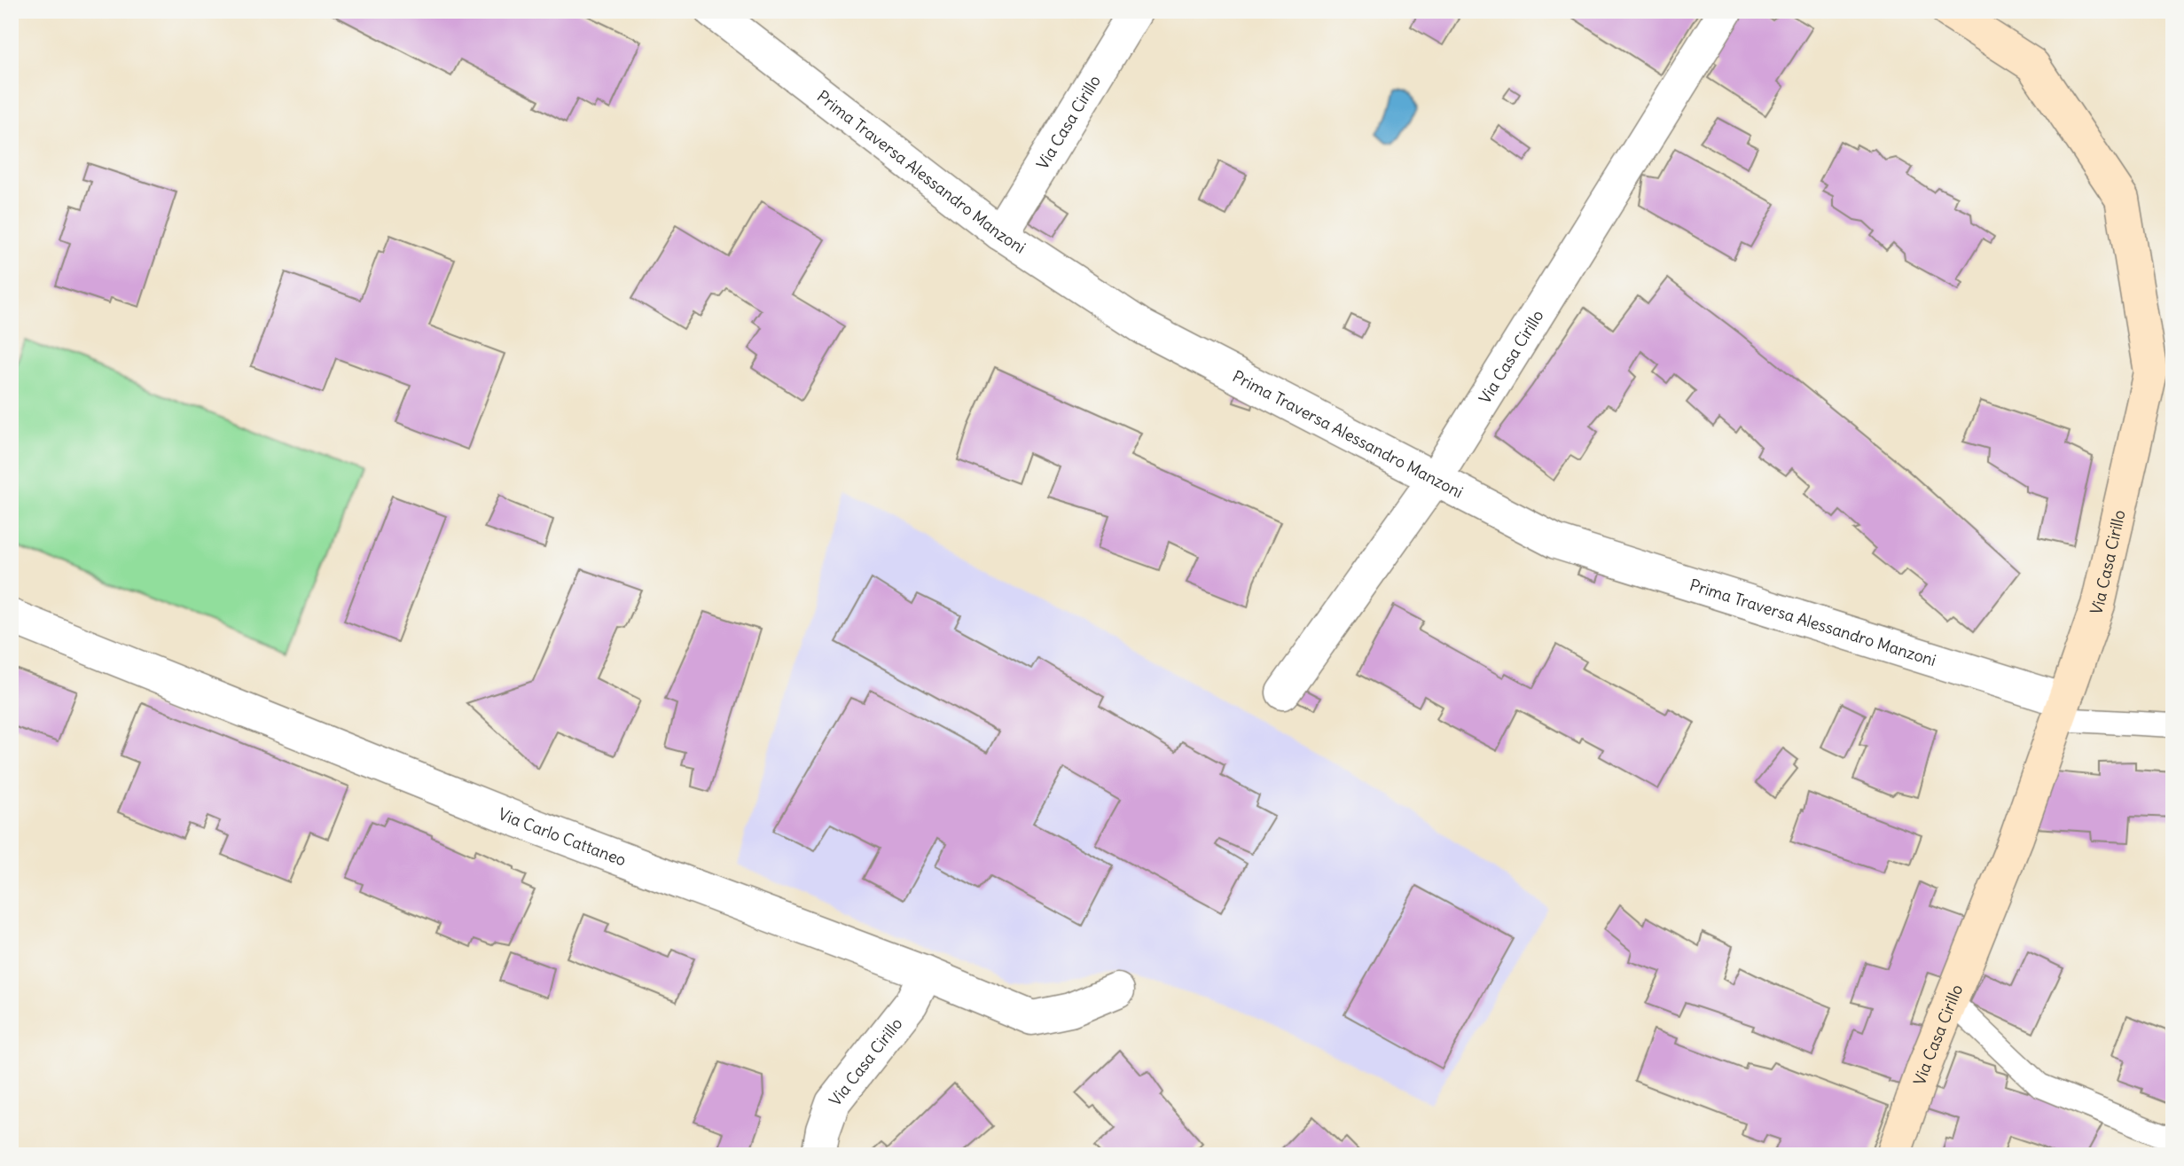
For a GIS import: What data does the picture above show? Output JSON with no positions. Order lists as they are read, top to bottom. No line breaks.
{"streets":{"street":["Via Casa Cirillo","Prima Traversa Alessandro Manzoni","Via Carlo Cattaneo"]},"crossings":[["Via Casa Cirillo","Prima Traversa Alessandro Manzoni"],["Via Casa Cirillo","Via Carlo Cattaneo"]]}
